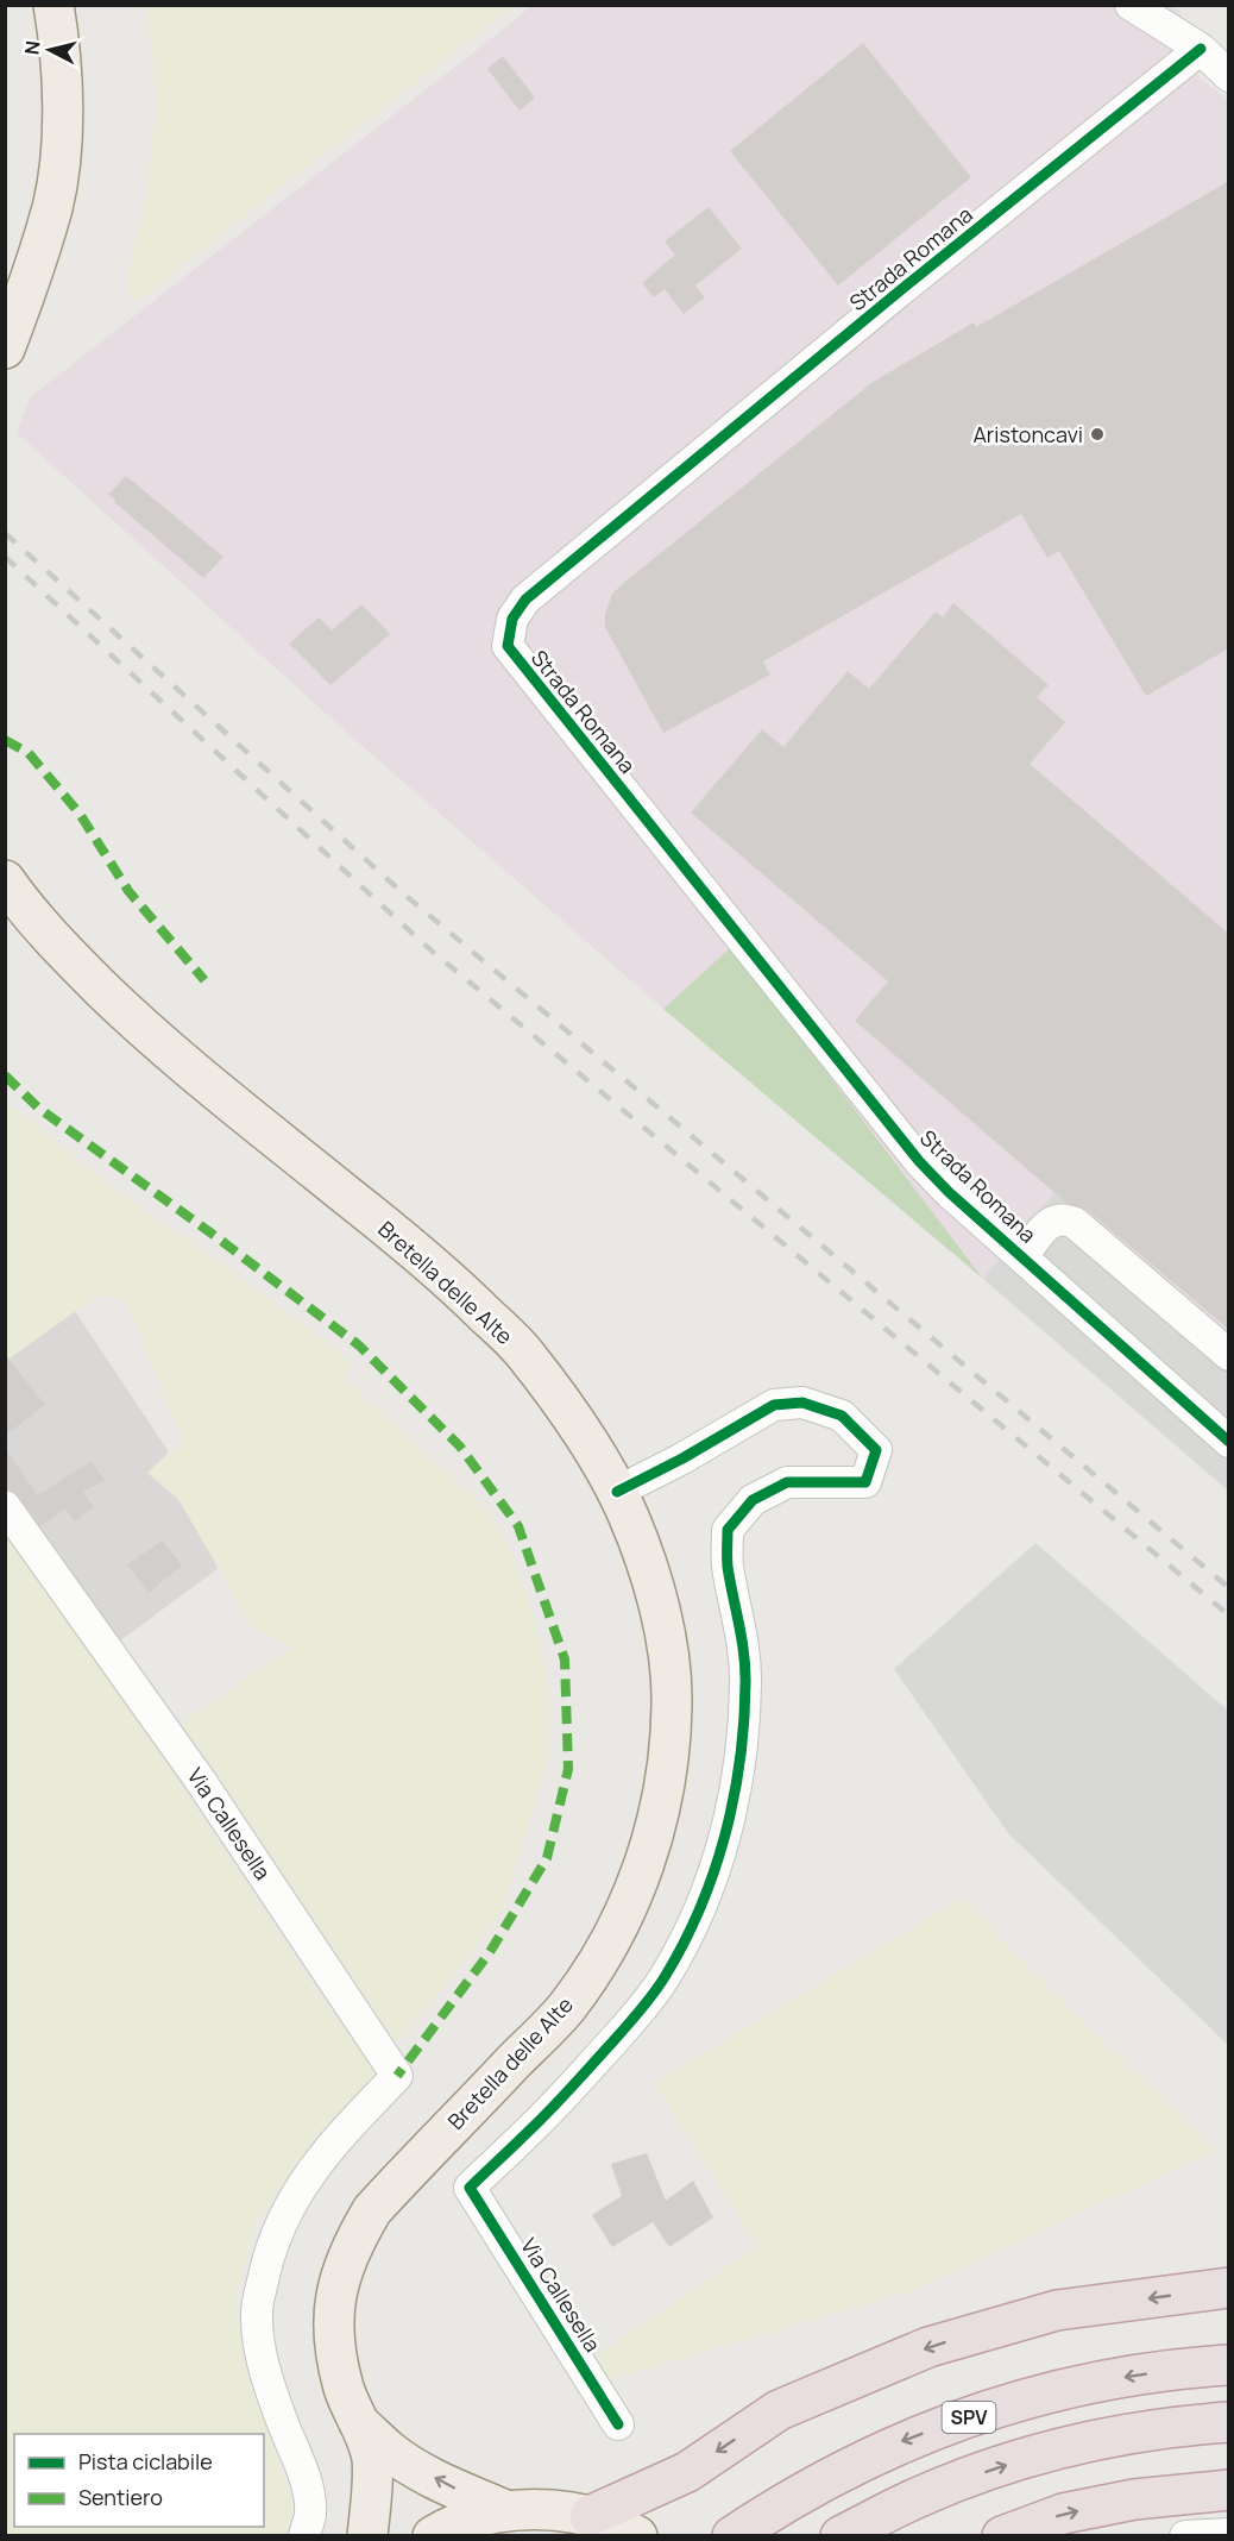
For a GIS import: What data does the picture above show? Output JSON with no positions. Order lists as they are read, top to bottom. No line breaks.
{"streets":{"highway":["SPV"],"main road":["Bretella delle Alte"],"street":["Strada Romana","Via Callesella"]},"crossings":[["Bretella delle Alte","Via Callesella"]],"places":["Aristoncavi"],"legend":["Pista ciclabile","Sentiero"],"north":"left"}
